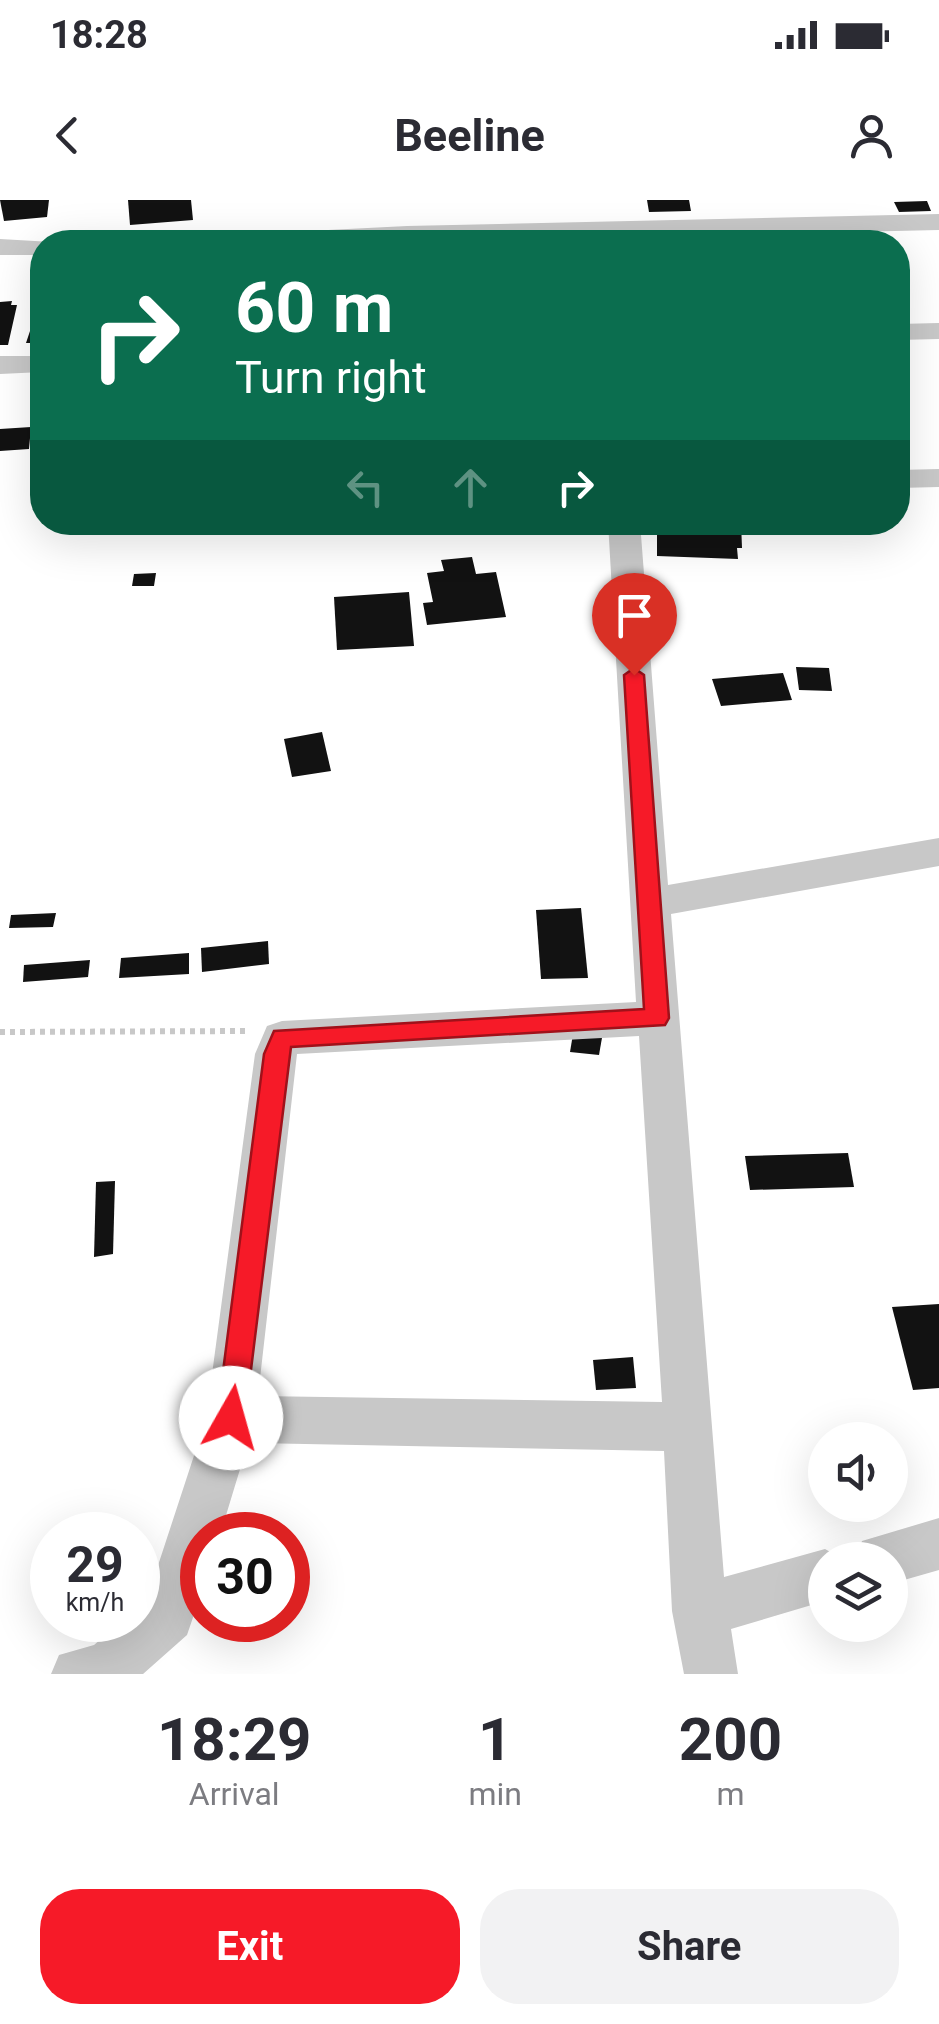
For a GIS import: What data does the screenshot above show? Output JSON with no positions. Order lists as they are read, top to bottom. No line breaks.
{"page":{"status":"18:28","header":"Beeline","turn":["60 m","Turn right"],"speed":"29 km/h","limit":"30","eta":["18:29","Arrival","1","min","200","m"],"buttons":["Exit","Share"]}}
